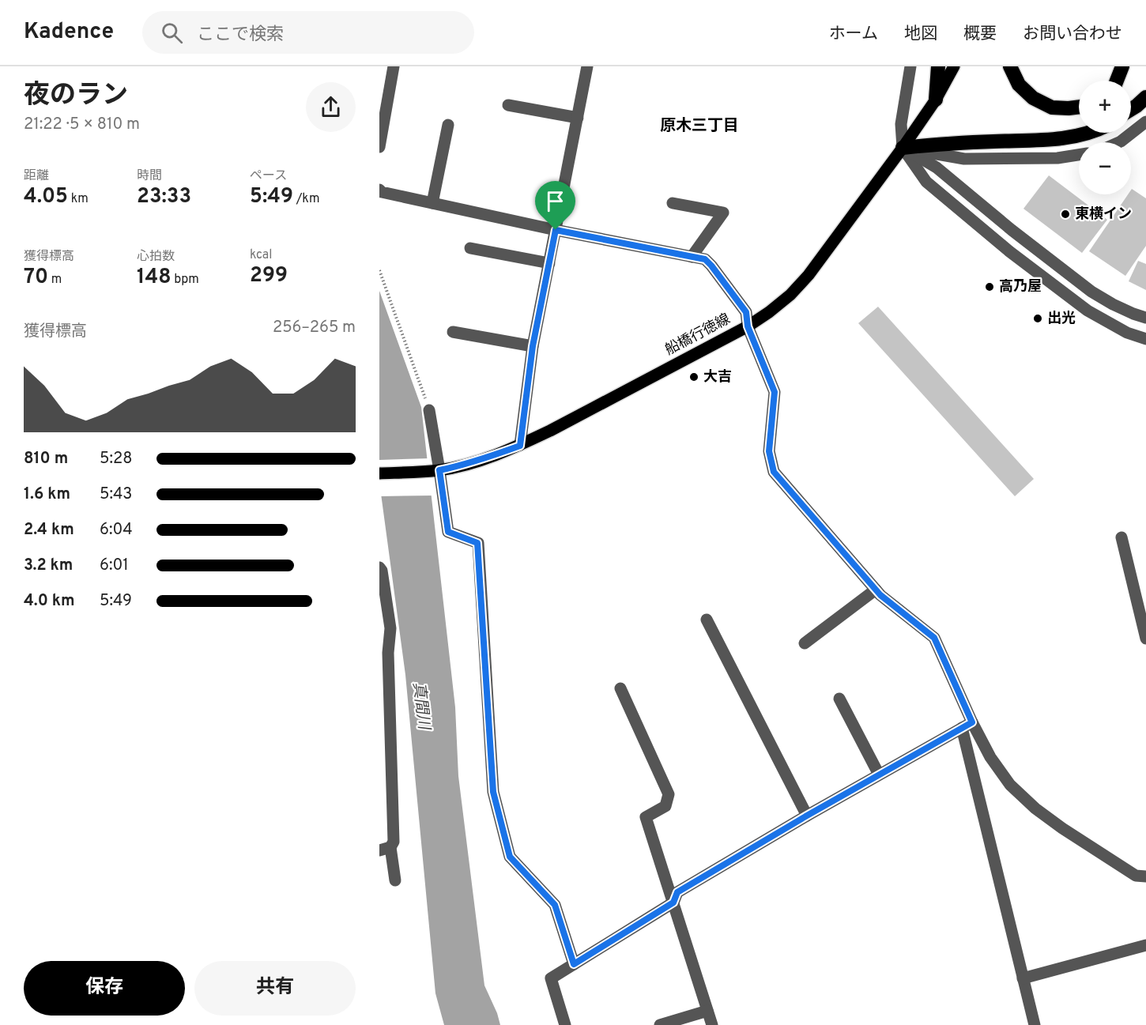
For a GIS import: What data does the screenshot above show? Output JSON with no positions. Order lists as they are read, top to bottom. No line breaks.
{"streets":{"main road":["船橋行徳線"]},"districts":["原木三丁目"],"water":["真間川"],"places":["東横イン","高乃屋","出光","大吉"],"page":{"header":"Kadence","search":"ここで検索","nav":["ホーム","地図","概要","お問い合わせ"],"heading":["夜のラン","21:22 · 5 × 810 m"],"map_buttons":["+","−"],"stats":[["距離","4.05 km"],["時間","23:33"],["ペース","5:49 /km"],["獲得標高","70 m"],["心拍数","148 bpm"],["kcal","299"]],"chart":["獲得標高","256–265 m"],"list":[{"name":"810 m","note":"5:28"},{"name":"1.6 km","note":"5:43"},{"name":"2.4 km","note":"6:04"},{"name":"3.2 km","note":"6:01"},{"name":"4.0 km","note":"5:49"}],"buttons":["保存","共有"]}}
